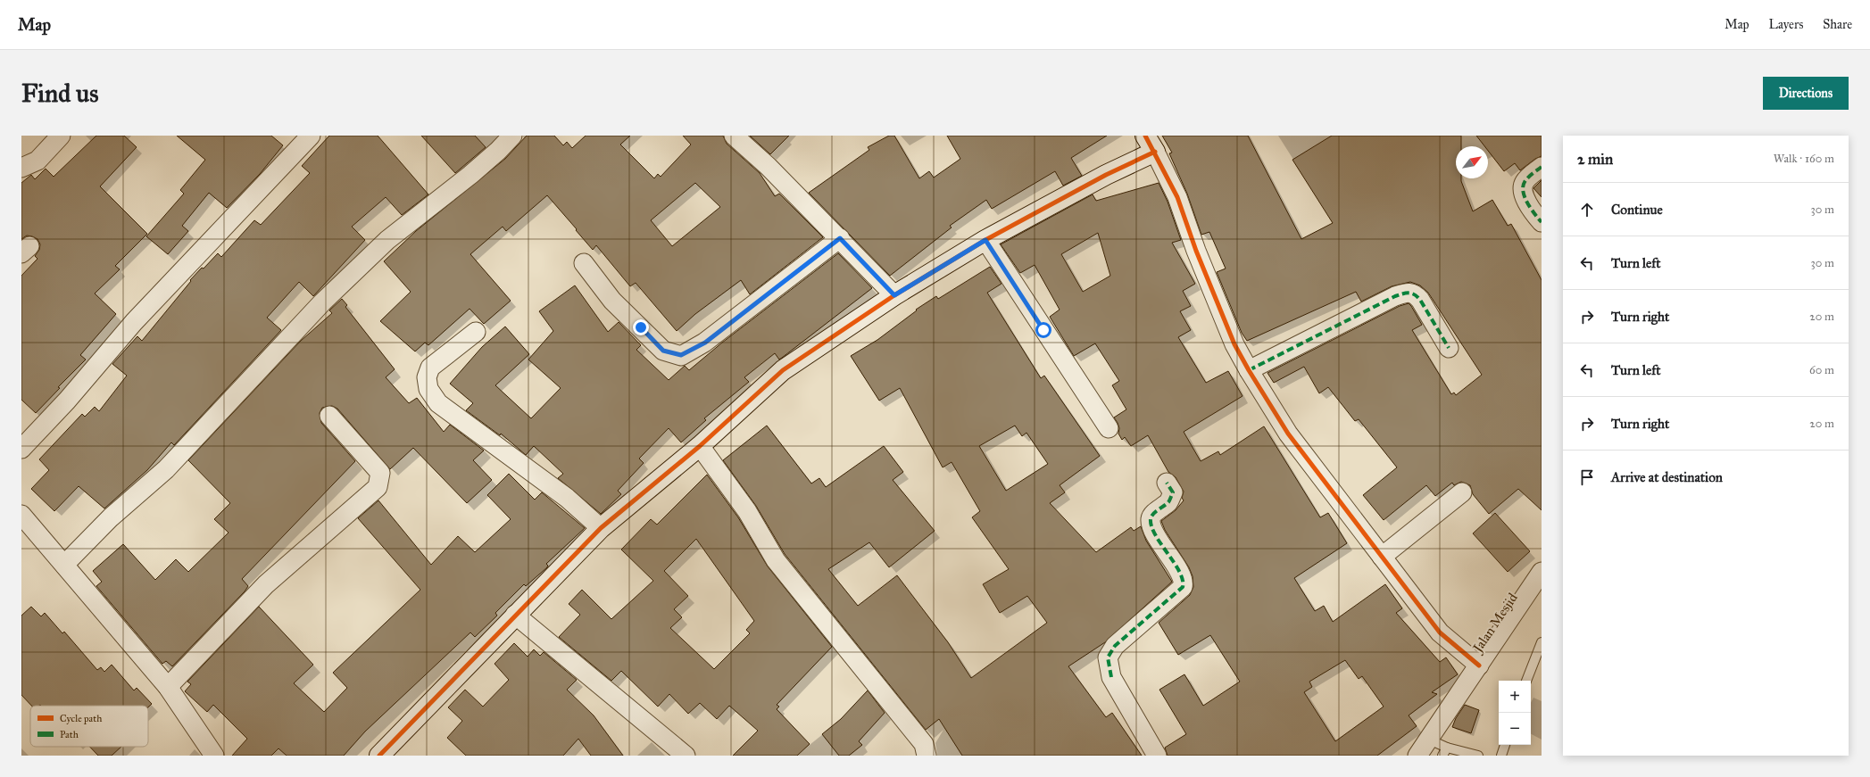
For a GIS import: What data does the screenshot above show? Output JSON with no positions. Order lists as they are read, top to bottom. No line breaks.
{"streets":{"street":["Jalan Mesjid"]},"legend":["Cycle path","Path"],"north":"top right","page":{"header":"Map","nav":["Map","Layers","Share"],"buttons":"Directions","title":"Find us","heading":["2 min","Walk · 160 m"],"list":[["Continue","30 m"],["Turn left","30 m"],["Turn right","20 m"],["Turn left","60 m"],["Turn right","20 m"],"Arrive at destination"],"map_buttons":["+","−"]}}
